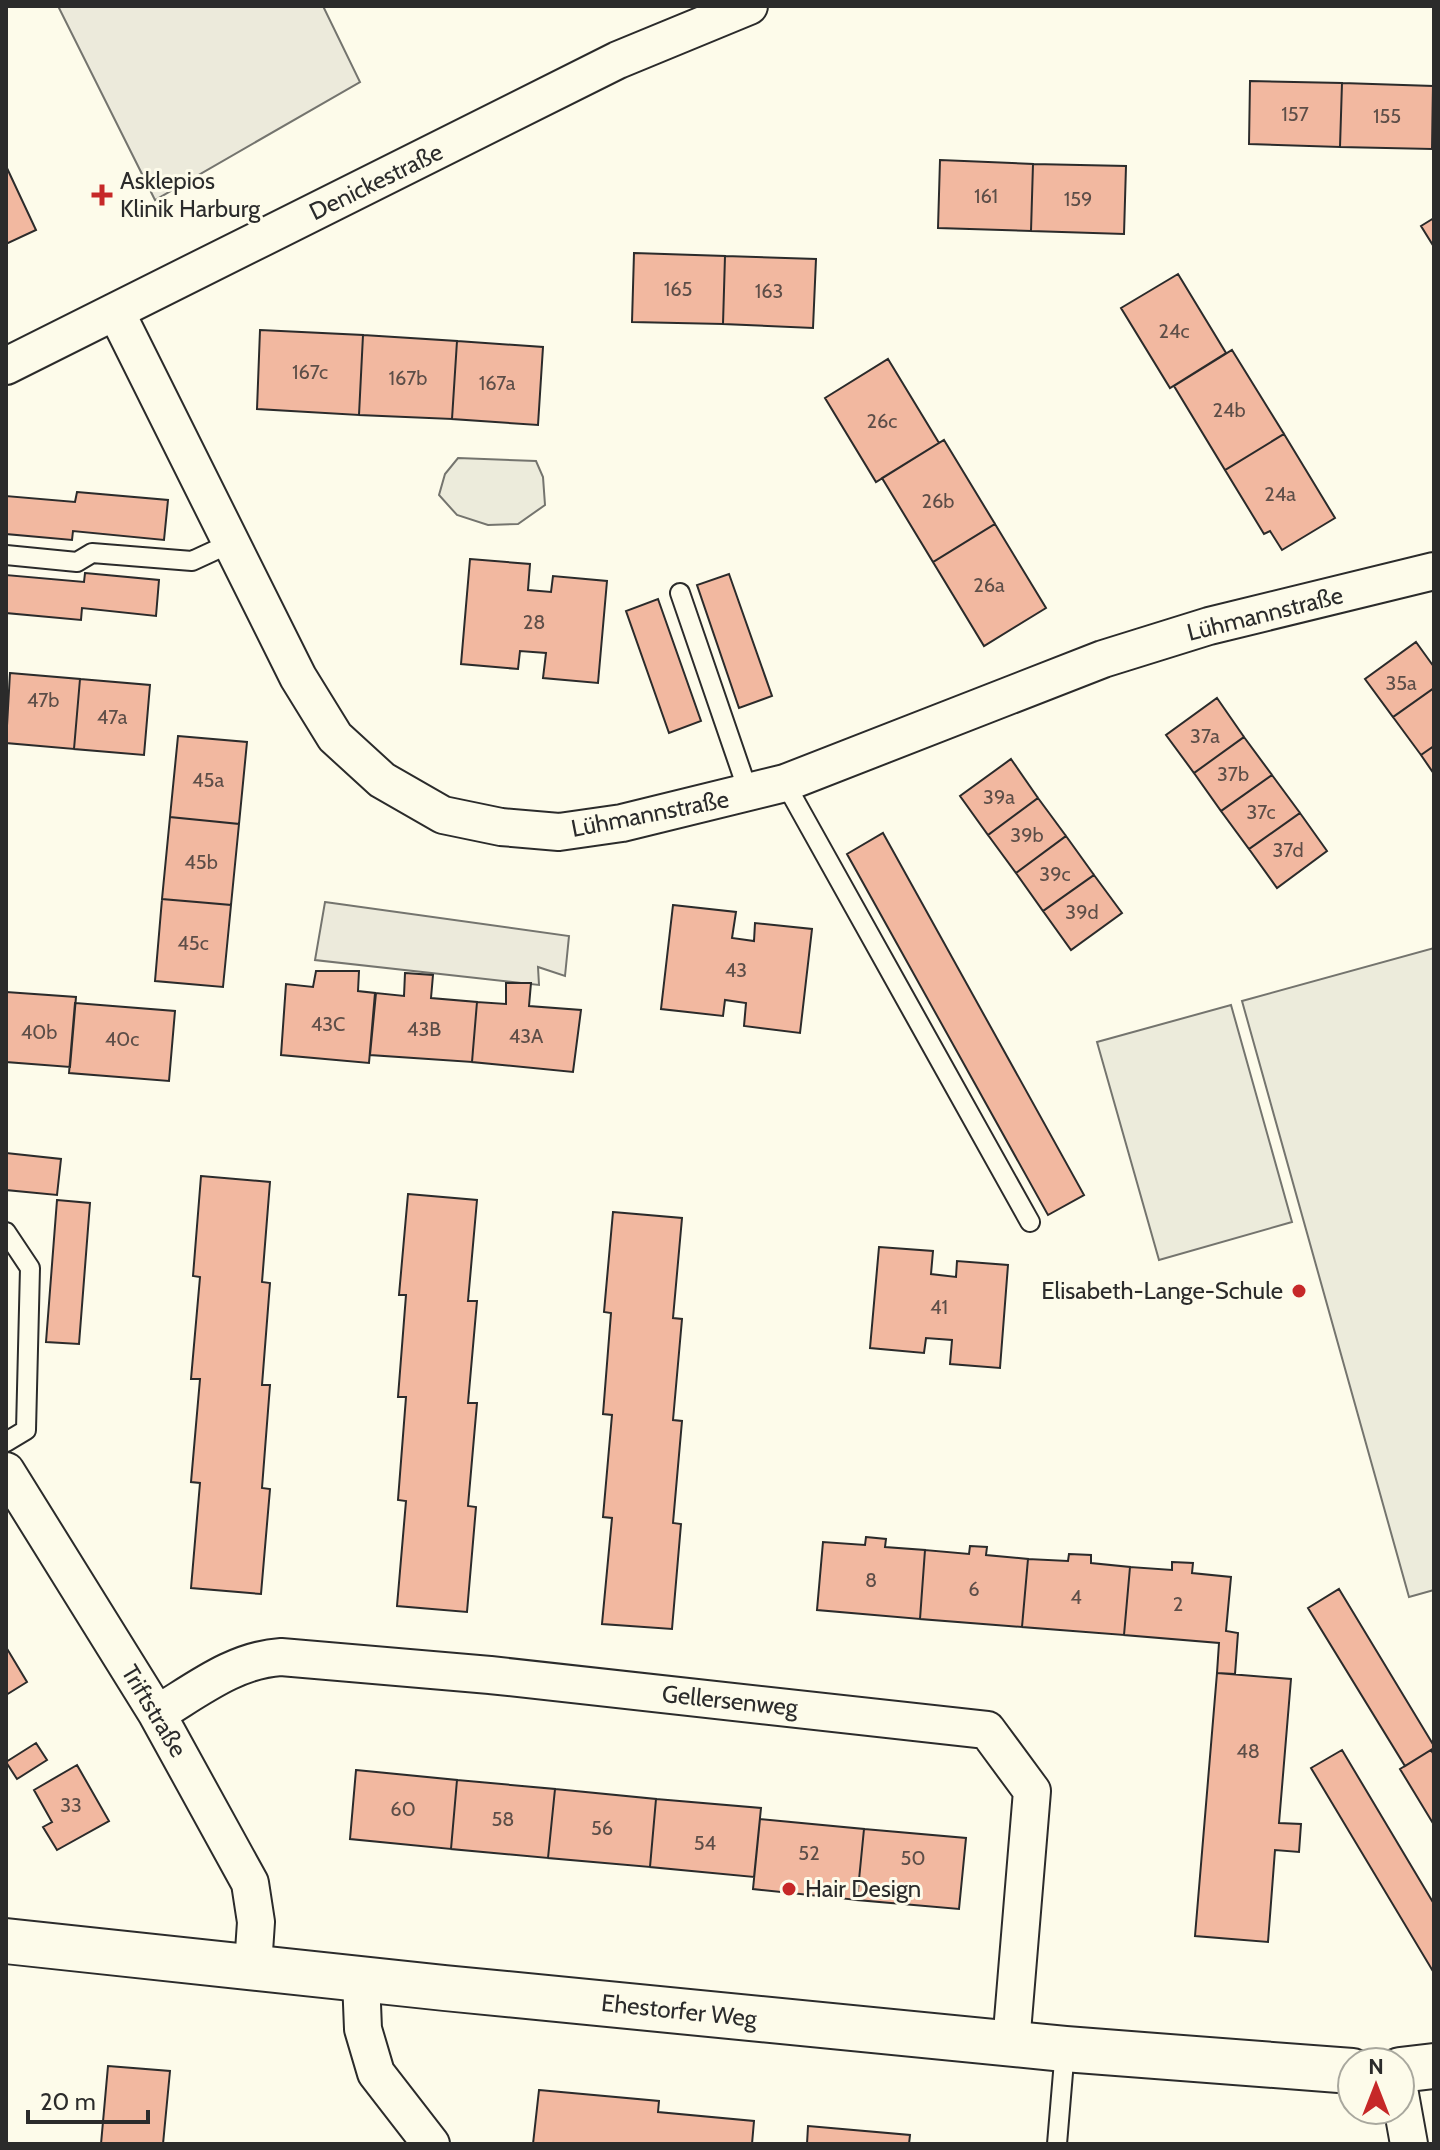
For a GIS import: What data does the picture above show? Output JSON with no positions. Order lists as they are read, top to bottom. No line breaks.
{"streets":{"main road":["Ehestorfer Weg"],"street":["Denickestraße","Lühmannstraße","Gellersenweg","Triftstraße"]},"crossings":[["Denickestraße","Lühmannstraße"],["Gellersenweg","Triftstraße"],["Gellersenweg","Ehestorfer Weg"],["Triftstraße","Ehestorfer Weg"]],"places":{"health":["Asklepios Klinik Harburg"],"other":["Elisabeth-Lange-Schule","Hair Design"]},"house_numbers":["157","155","161","159","165","163","24c","167c","167b","167a","24b","26c","24a","26b","26a","28","35a","47b","47a","37a","37b","45a","39a","37c","39b","37d","45b","39c","39d","45c","43","43C","43B","40b","43A","40c","41","8","6","4","2","48","33","60","58","56","54","52","50"],"scale_bar":"20 m","north":"top"}
